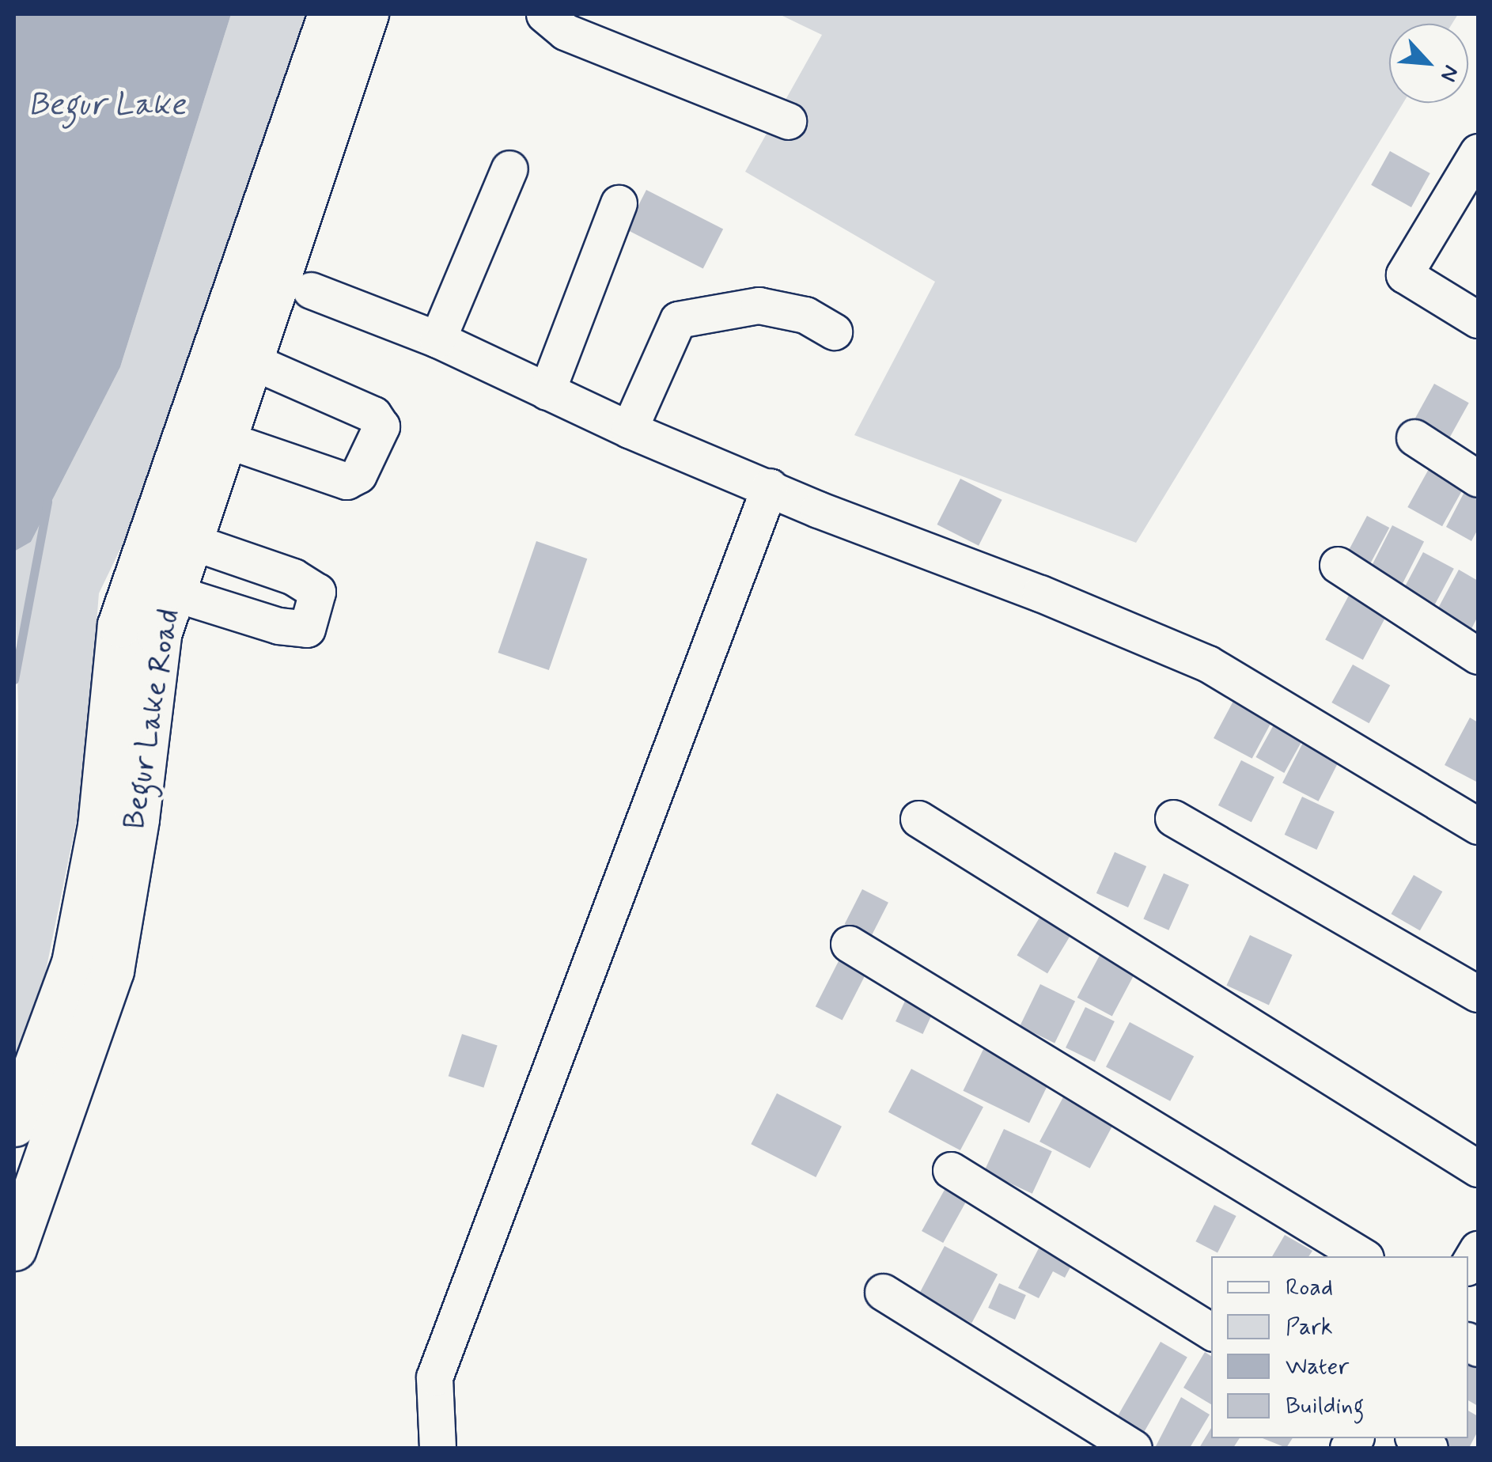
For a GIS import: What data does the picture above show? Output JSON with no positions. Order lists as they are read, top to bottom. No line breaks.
{"streets":{"main road":["Begur Lake Road"]},"water":["Begur Lake"],"legend":["Road","Park","Water","Building"],"north":"bottom right"}
